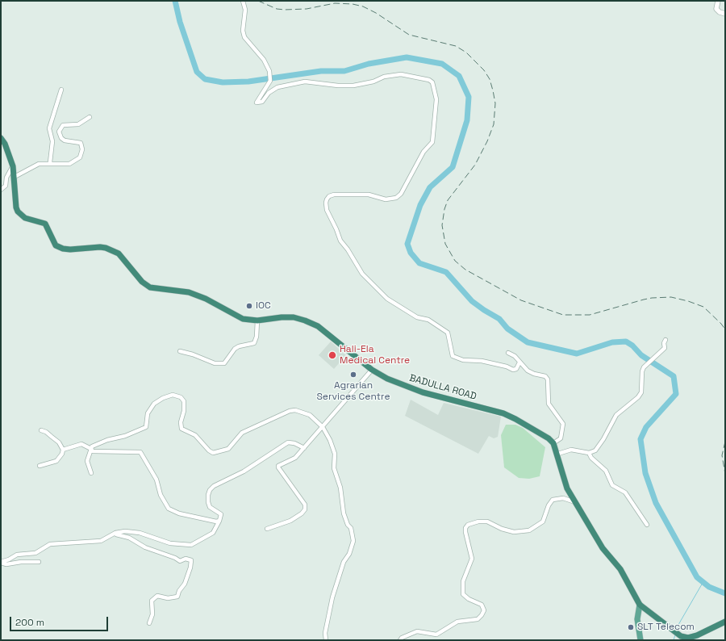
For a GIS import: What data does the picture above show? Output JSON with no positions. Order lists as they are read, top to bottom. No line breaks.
{"streets":{"highway":["BADULLA ROAD"]},"places":["IOC","Hali-Ela Medical Centre","Agrarian Services Centre","SLT Telecom"],"scale_bar":"200 m"}
